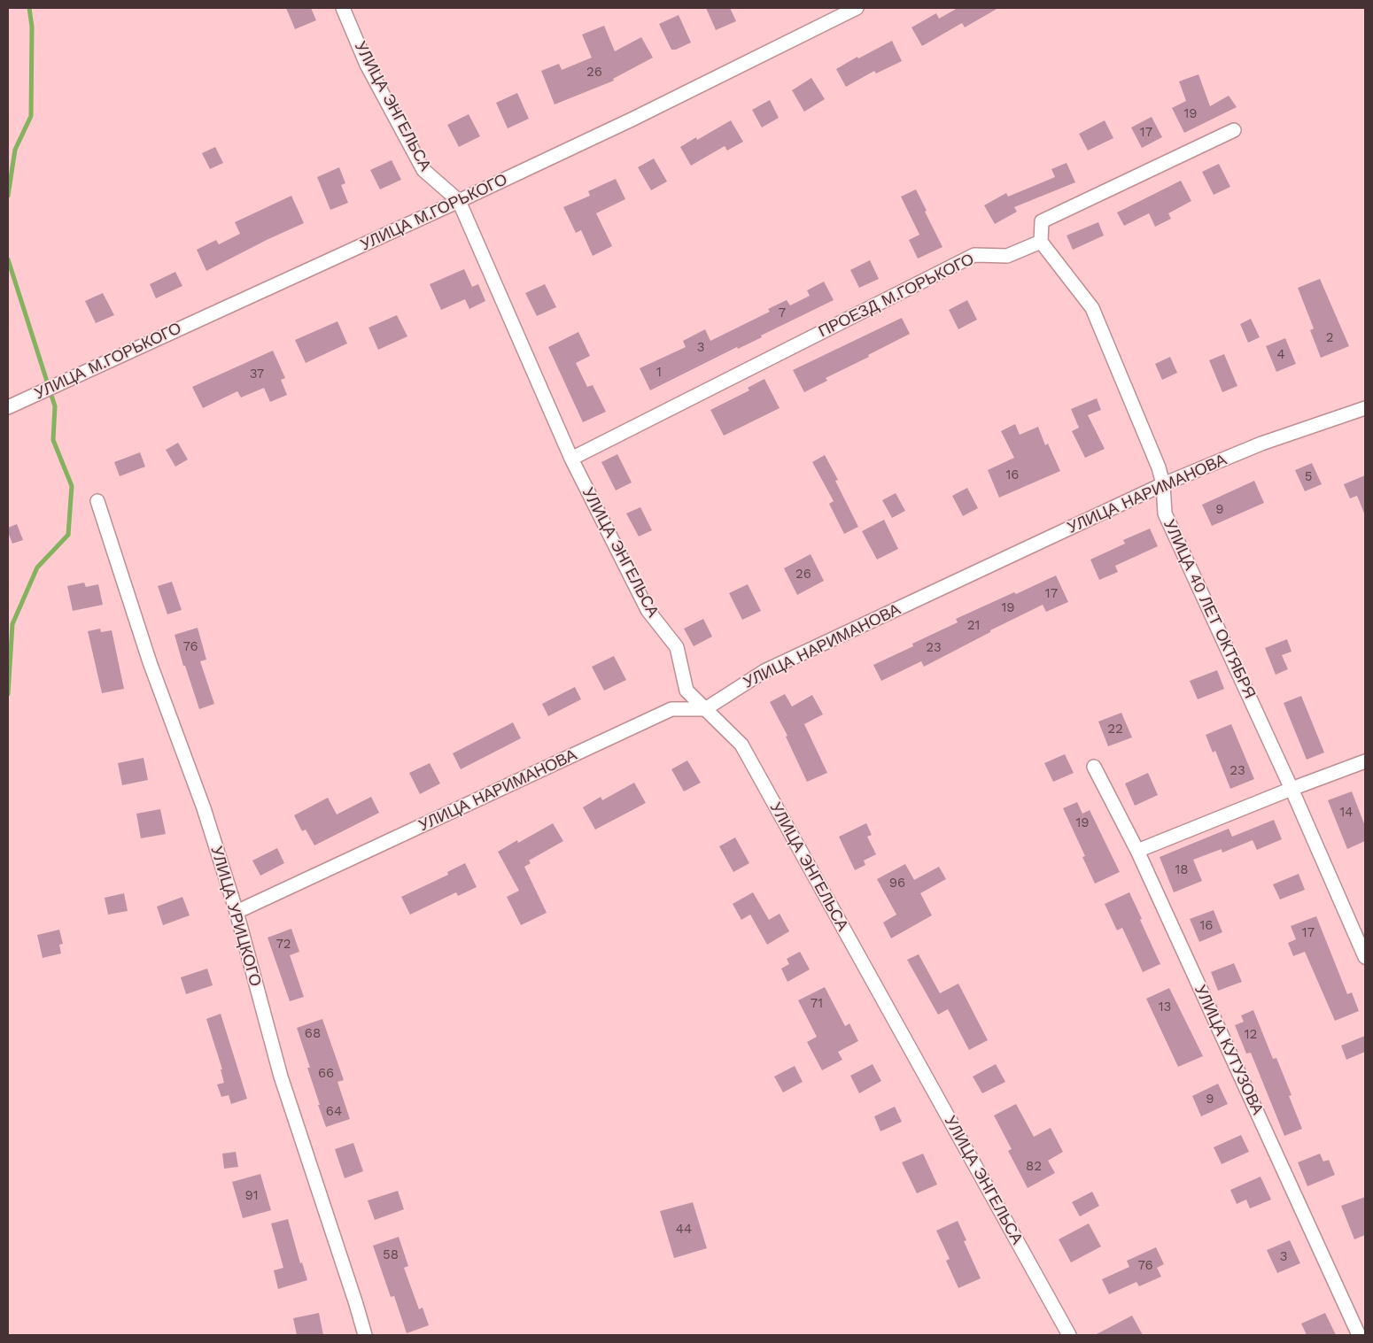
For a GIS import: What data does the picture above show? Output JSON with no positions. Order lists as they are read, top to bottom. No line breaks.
{"streets":{"street":["УЛИЦА ЭНГЕЛЬСА","УЛИЦА М.ГОРЬКОГО","ПРОЕЗД М.ГОРЬКОГО","УЛИЦА НАРИМАНОВА","УЛИЦА 40 ЛЕТ ОКТЯБРЯ","УЛИЦА УРИЦКОГО","УЛИЦА КУТУЗОВА"]},"crossings":[["УЛИЦА ЭНГЕЛЬСА","УЛИЦА М.ГОРЬКОГО"],["УЛИЦА ЭНГЕЛЬСА","ПРОЕЗД М.ГОРЬКОГО"],["УЛИЦА ЭНГЕЛЬСА","УЛИЦА НАРИМАНОВА"],["ПРОЕЗД М.ГОРЬКОГО","УЛИЦА 40 ЛЕТ ОКТЯБРЯ"],["УЛИЦА НАРИМАНОВА","УЛИЦА 40 ЛЕТ ОКТЯБРЯ"],["УЛИЦА НАРИМАНОВА","УЛИЦА УРИЦКОГО"]],"house_numbers":["26","19","17","7","2","3","4","1","37","16","5","9","26","17","19","21","76","23","22","23","14","19","18","96","16","17","72","71","13","68","12","66","9","64","82","91","44","58","3","76"]}
